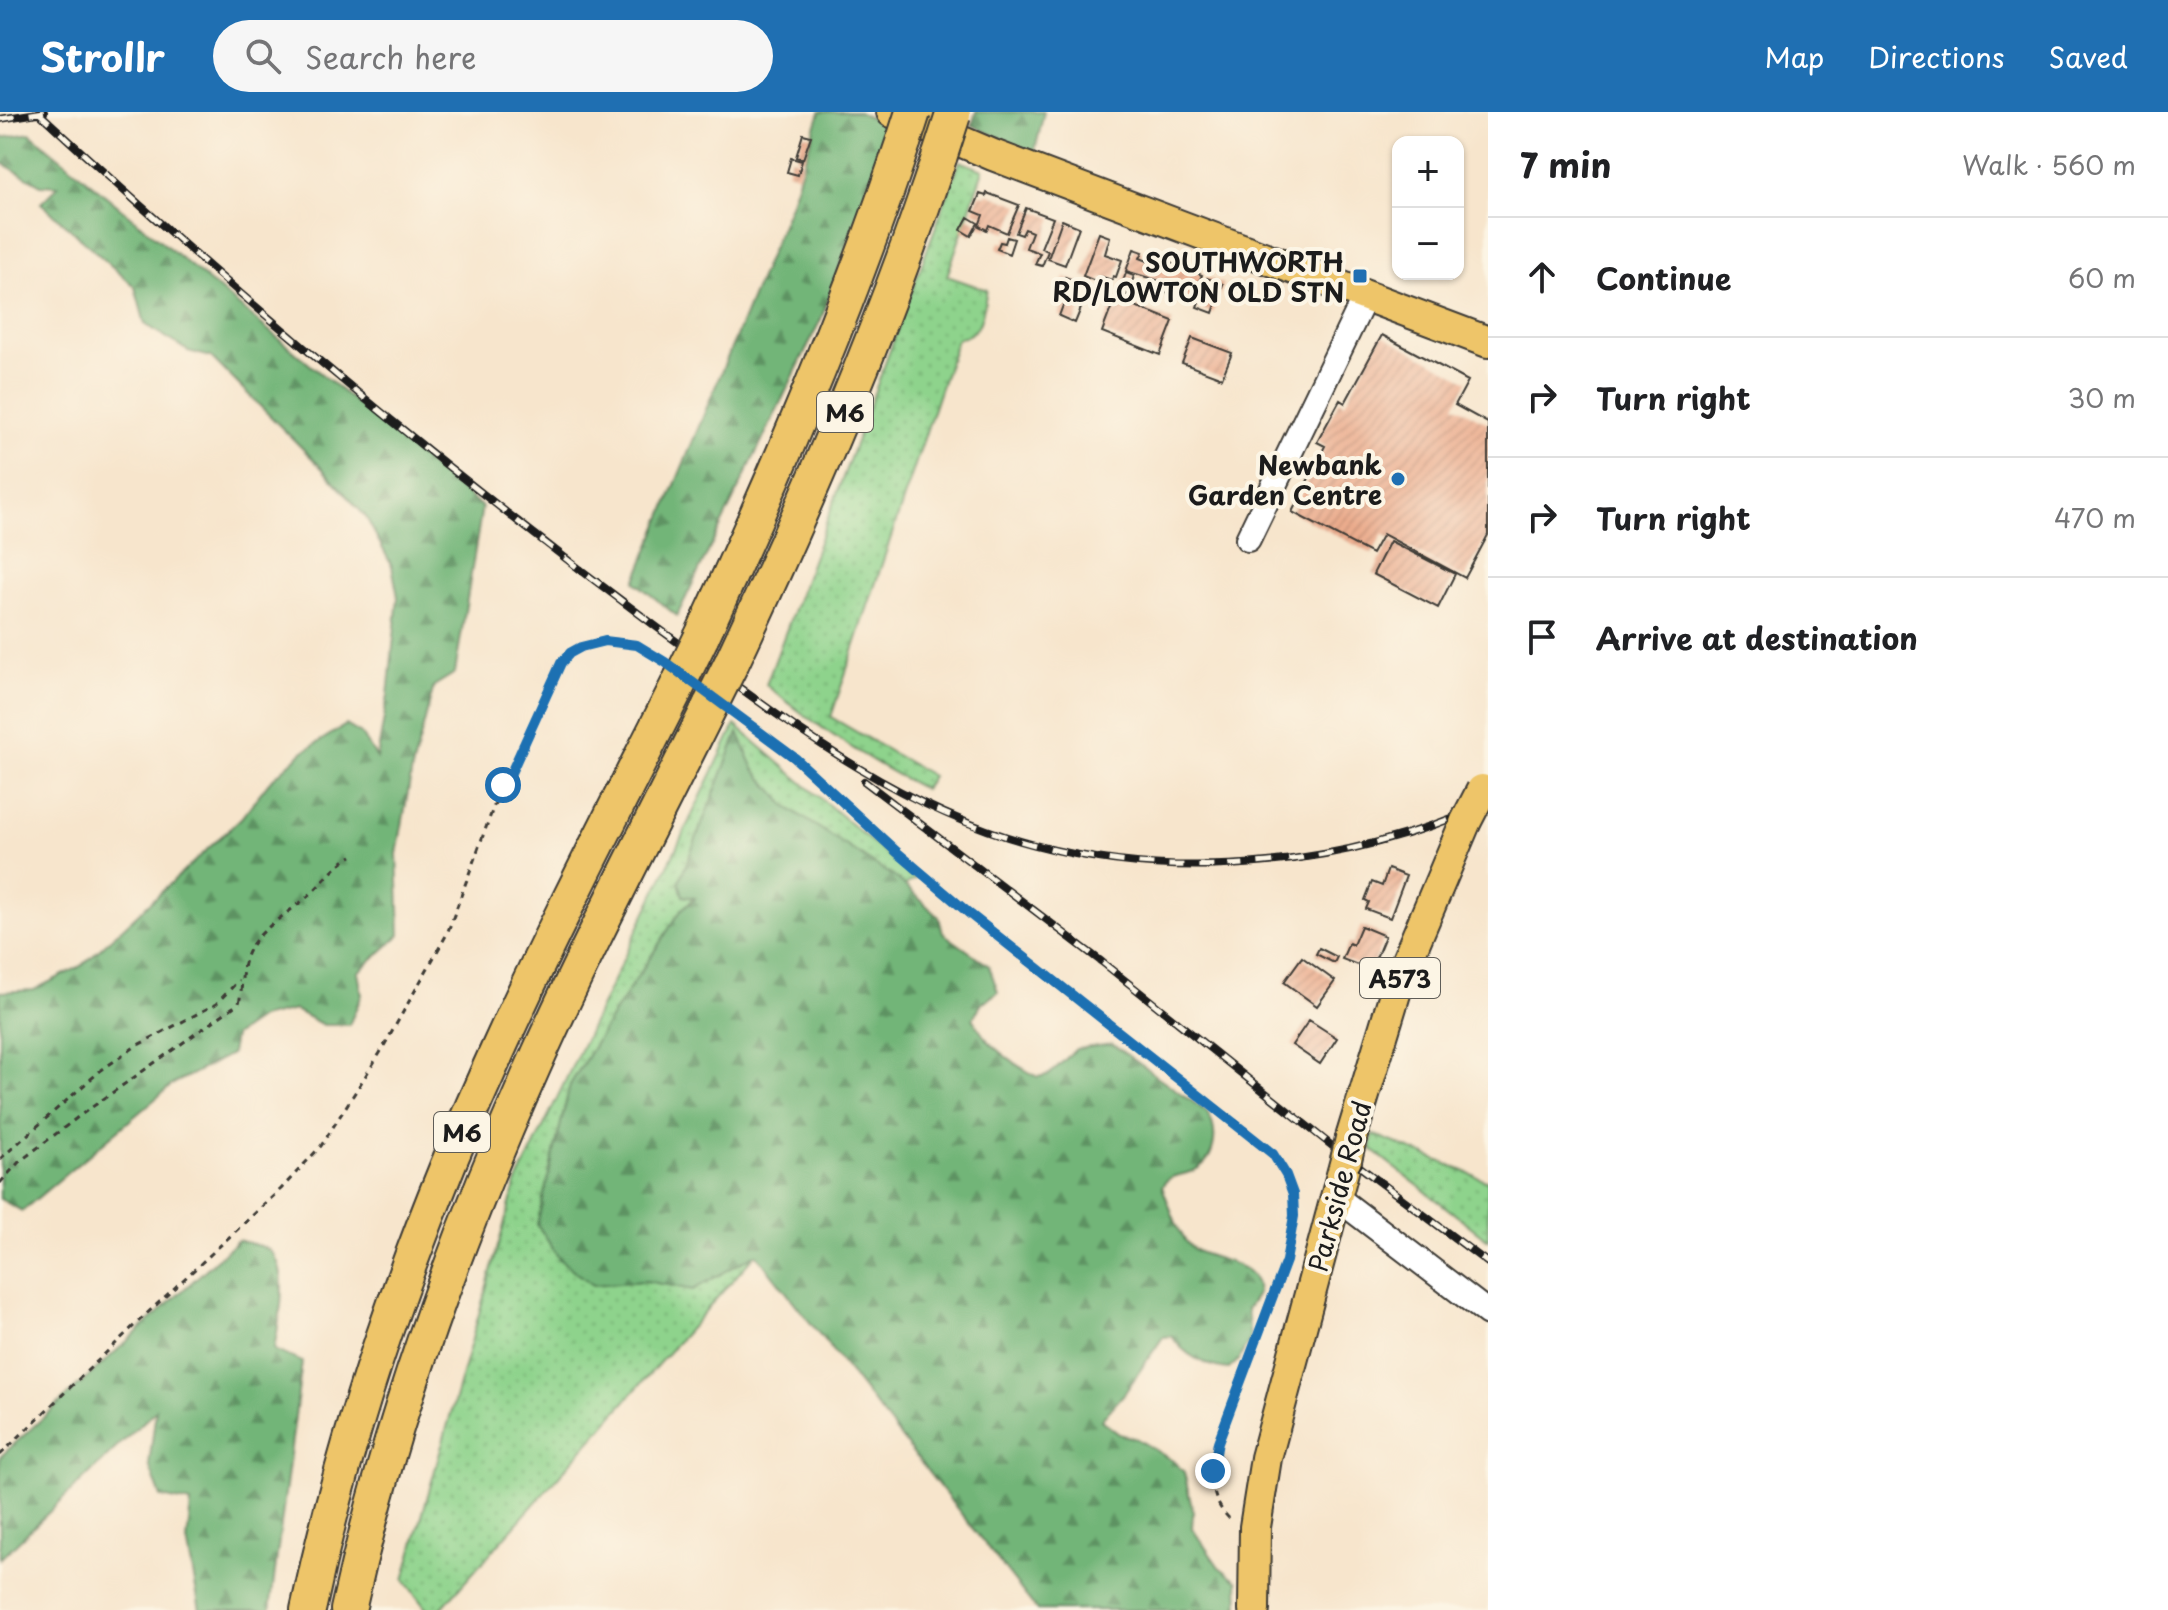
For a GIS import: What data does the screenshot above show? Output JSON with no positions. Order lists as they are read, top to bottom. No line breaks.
{"streets":{"highway":["M6"],"main road":["A573","Parkside Road"]},"places":{"transit":["SOUTHWORTH RD/LOWTON OLD STN"],"other":["Newbank Garden Centre"]},"page":{"header":"Strollr","search":"Search here","nav":["Map","Directions","Saved"],"heading":["7 min","Walk · 560 m"],"map_buttons":["+","−"],"list":[["Continue","60 m"],["Turn right","30 m"],["Turn right","470 m"],"Arrive at destination"]}}
